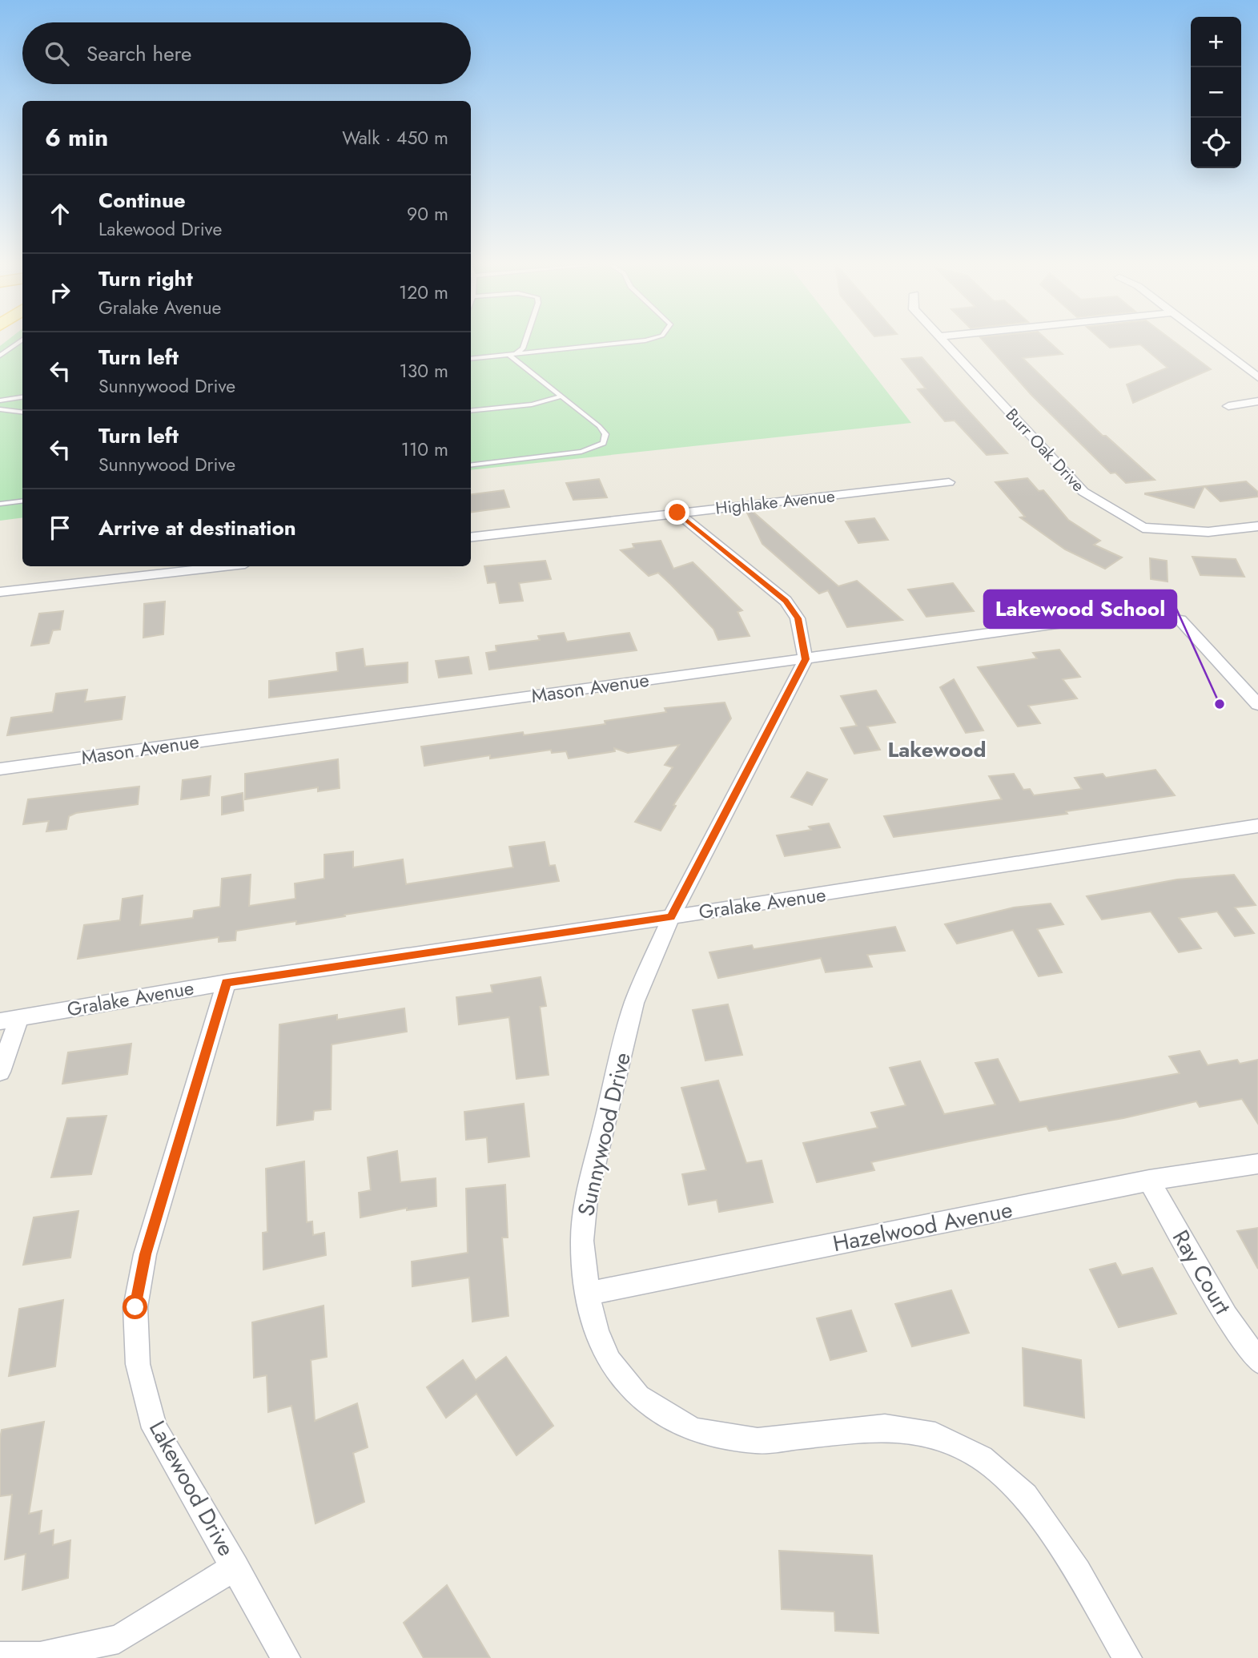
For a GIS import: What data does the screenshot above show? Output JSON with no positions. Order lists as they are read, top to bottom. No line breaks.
{"streets":{"street":["Burr Oak Drive","Highlake Avenue","Mason Avenue","Gralake Avenue","Sunnywood Drive","Hazelwood Avenue","Ray Court","Lakewood Drive"]},"crossings":[["Mason Avenue","Sunnywood Drive"],["Gralake Avenue","Sunnywood Drive"],["Gralake Avenue","Lakewood Drive"],["Sunnywood Drive","Hazelwood Avenue"],["Hazelwood Avenue","Ray Court"]],"districts":["Lakewood"],"places":["Lakewood School"],"page":{"map_buttons":["+","−"],"search":"Search here","heading":["6 min","Walk · 450 m"],"list":[["Continue","Lakewood Drive","90 m"],["Turn right","Gralake Avenue","120 m"],["Turn left","Sunnywood Drive","130 m"],["Turn left","Sunnywood Drive","110 m"],"Arrive at destination"]}}
